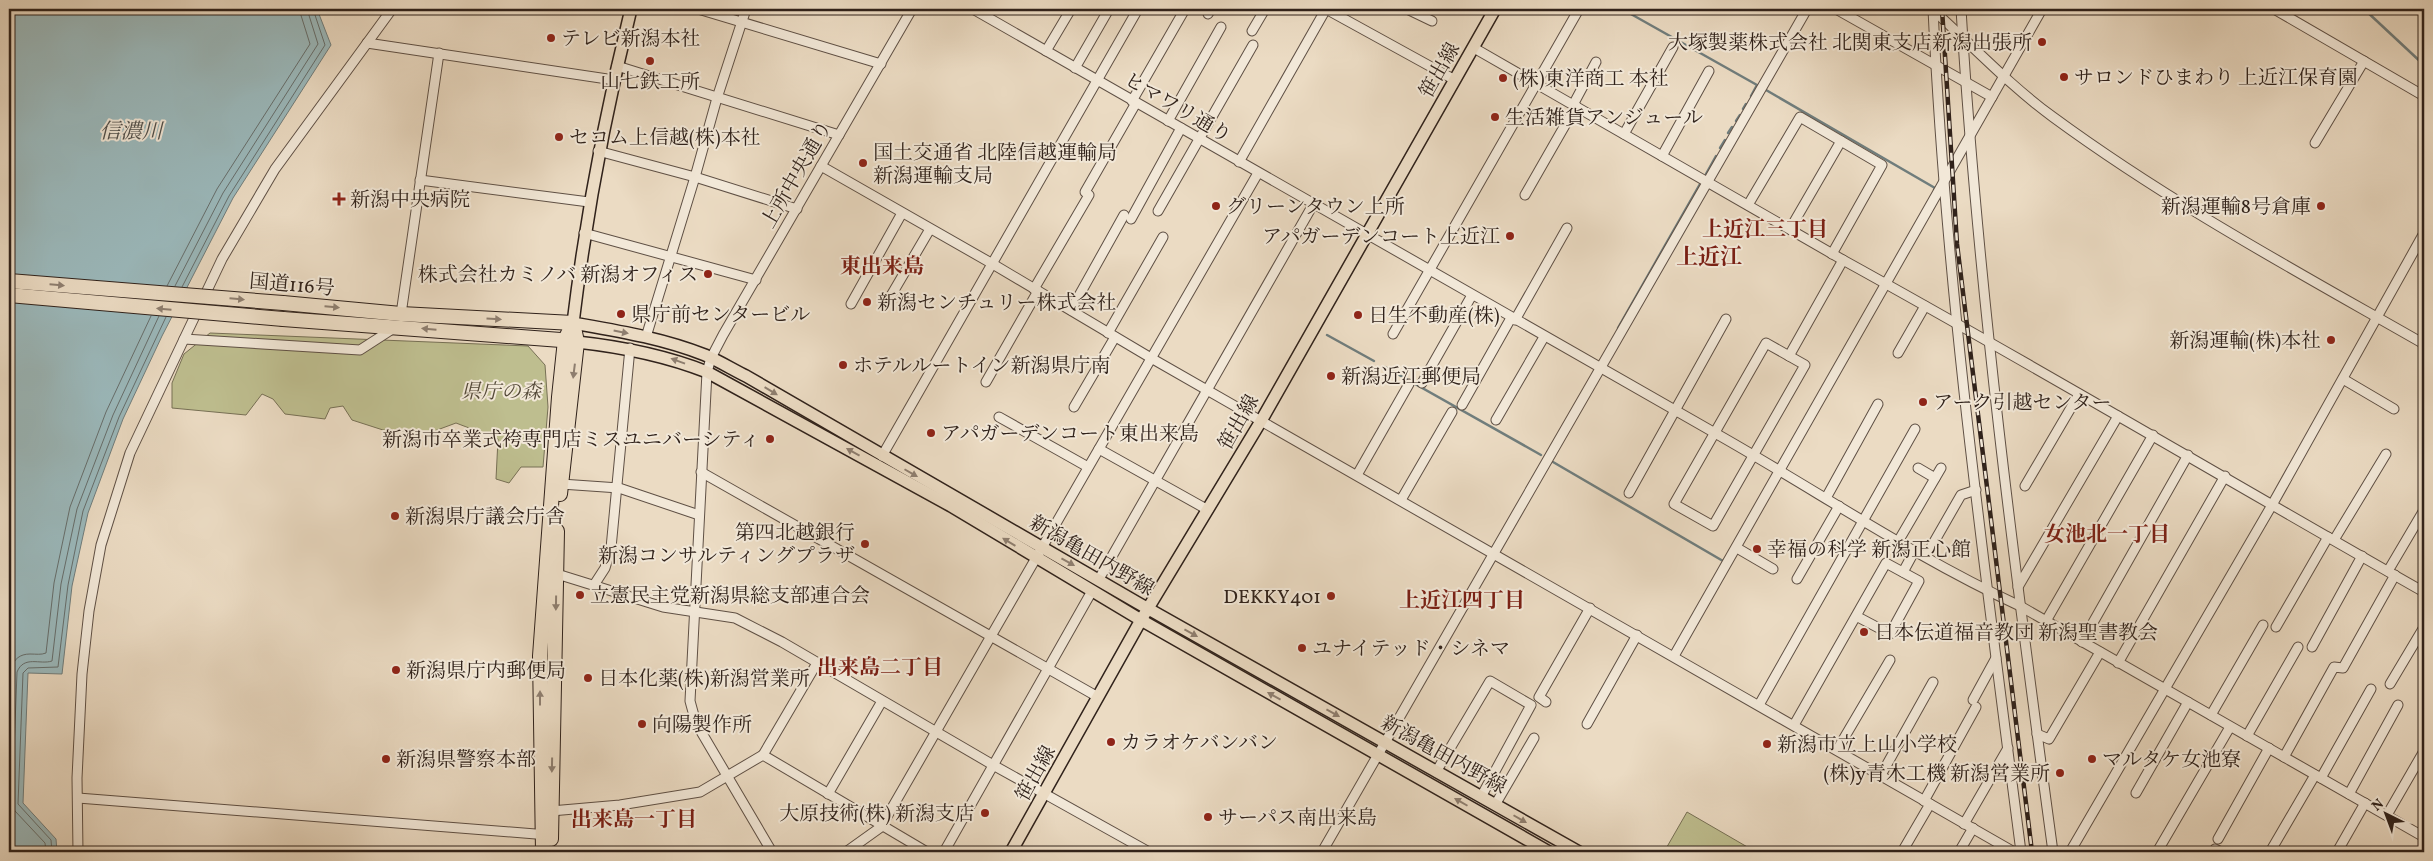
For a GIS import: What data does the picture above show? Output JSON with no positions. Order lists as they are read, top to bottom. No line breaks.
{"streets":{"highway":["国道116号"],"main road":["笹出線","新潟亀田内野線"],"street":["ヒマワリ通り","上所中央通り"]},"crossings":[["笹出線","ヒマワリ通り"],["笹出線","新潟亀田内野線"],["上所中央通り","新潟亀田内野線"],["国道116号","新潟亀田内野線"]],"districts":["上近江三丁目","上近江","東出来島","女池北一丁目","上近江四丁目","出来島二丁目","出来島一丁目"],"water":["信濃川"],"parks":["県庁の森"],"places":{"other":["テレビ新潟本社","大塚製薬株式会社 北関東支店新潟出張所","山七鉄工所","サロンドひまわり 上近江保育園","(株)東洋商工 本社","生活雑貨アンジュール","セコム上信越(株)本社","国土交通省 北陸信越運輸局 新潟運輸支局","グリーンタウン上所","新潟運輸8号倉庫","アパガーデンコート上近江","株式会社カミノバ 新潟オフィス","新潟センチュリー株式会社","県庁前センタービル","日生不動産(株)","新潟運輸(株)本社","ホテルルートイン新潟県庁南","新潟近江郵便局","アーク引越センター","アパガーデンコート東出来島","新潟市卒業式袴専門店ミスユニバーシティ","新潟県庁議会庁舎","第四北越銀行 新潟コンサルティングプラザ","幸福の科学 新潟正心館","立憲民主党新潟県総支部連合会","DEKKY401","日本伝道福音教団 新潟聖書教会","ユナイテッド・シネマ","新潟県庁内郵便局","日本化薬(株)新潟営業所","向陽製作所","カラオケバンバン","新潟市立上山小学校","新潟県警察本部","マルタケ女池寮","(株)y青木工機 新潟営業所","大原技術(株) 新潟支店","サーパス南出来島"],"health":["新潟中央病院"]},"north":"top left"}
